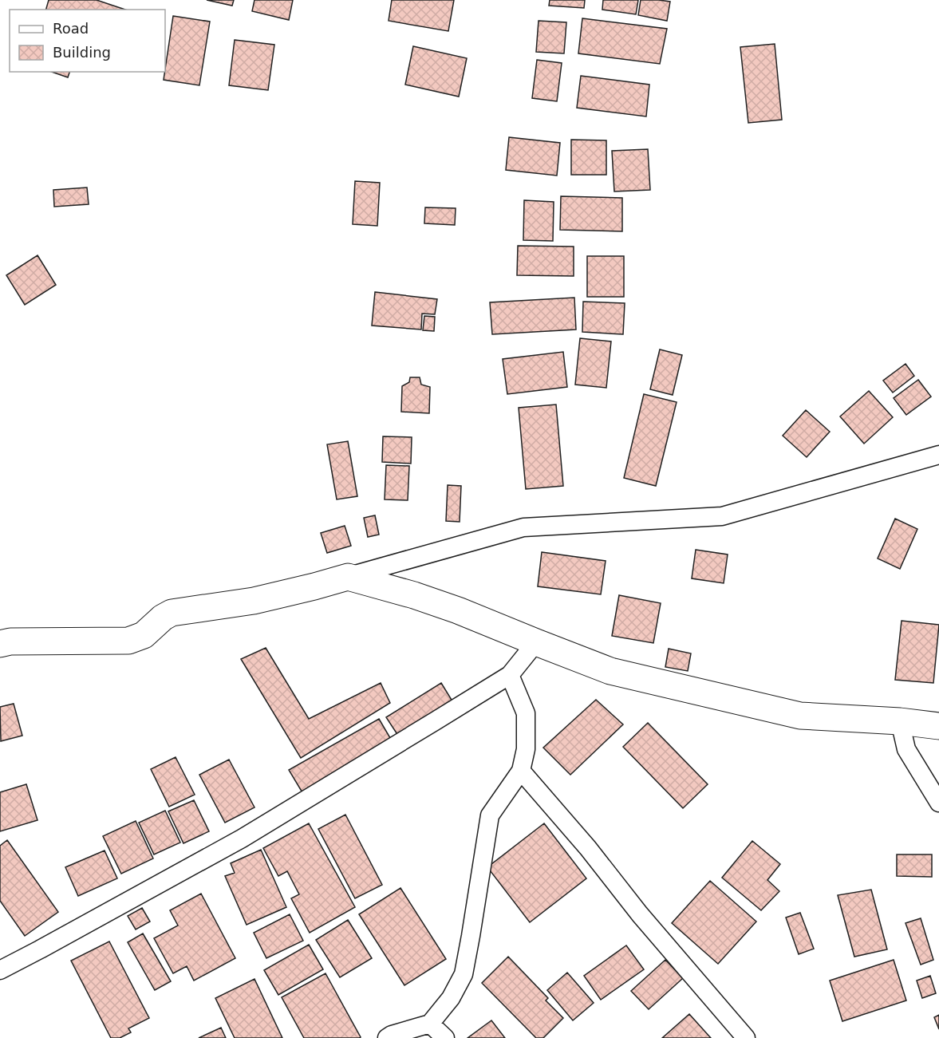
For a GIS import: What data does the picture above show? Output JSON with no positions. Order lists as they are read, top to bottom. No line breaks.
{"legend":["Road","Building"]}
